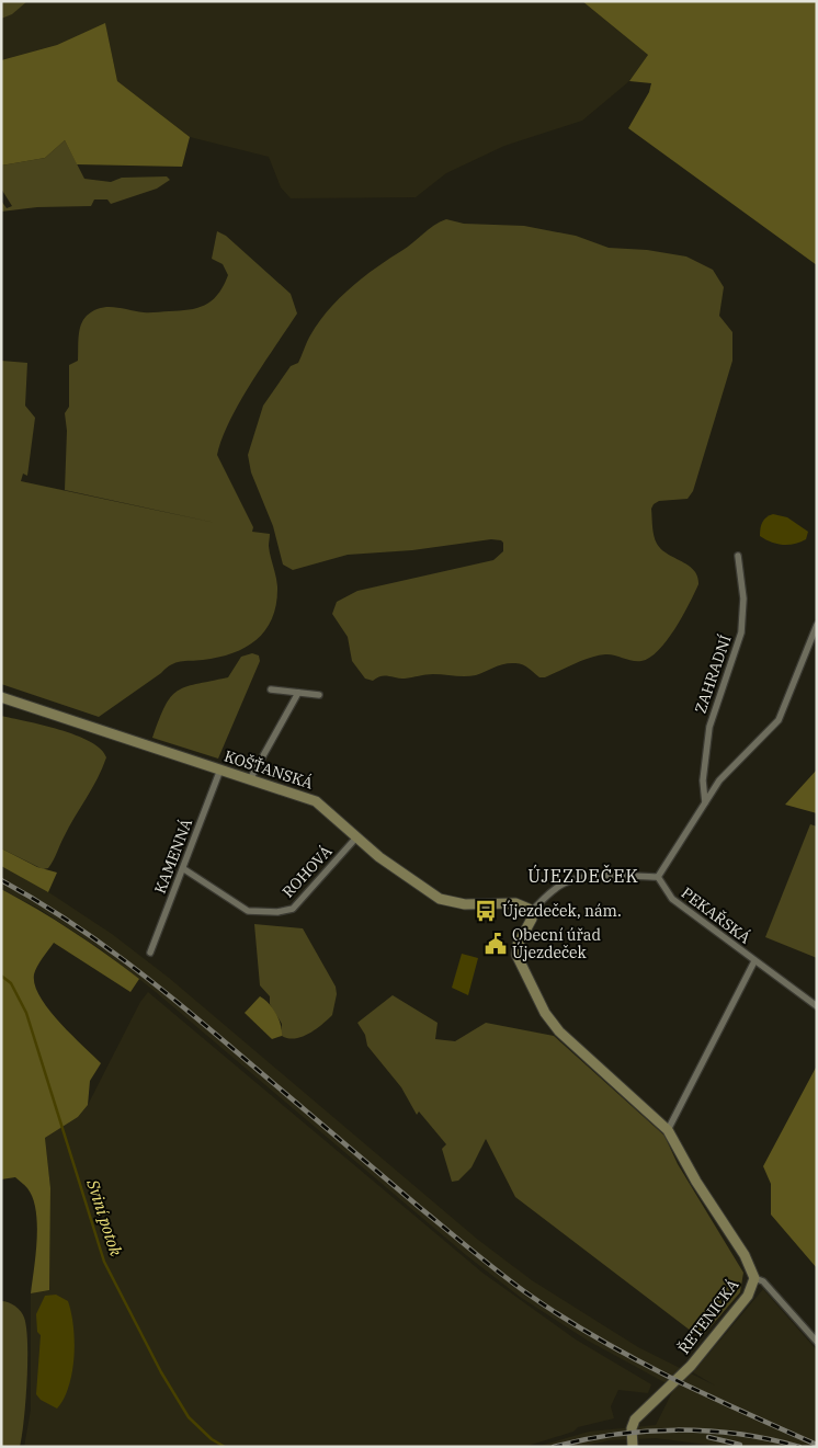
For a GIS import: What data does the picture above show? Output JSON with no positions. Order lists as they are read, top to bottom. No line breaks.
{"streets":{"street":["ZAHRADNÍ","KOŠŤANSKÁ","KAMENNÁ","ROHOVÁ","PEKAŘSKÁ","ŘETENICKÁ"]},"crossings":[["KOŠŤANSKÁ","KAMENNÁ"],["KOŠŤANSKÁ","ROHOVÁ"],["KOŠŤANSKÁ","ŘETENICKÁ"],["KAMENNÁ","ROHOVÁ"]],"districts":["ÚJEZDEČEK"],"water":["Sviní potok"],"places":{"bus stop":["Újezdeček, nám."],"public building":["Obecní úřad Újezdeček"]}}
